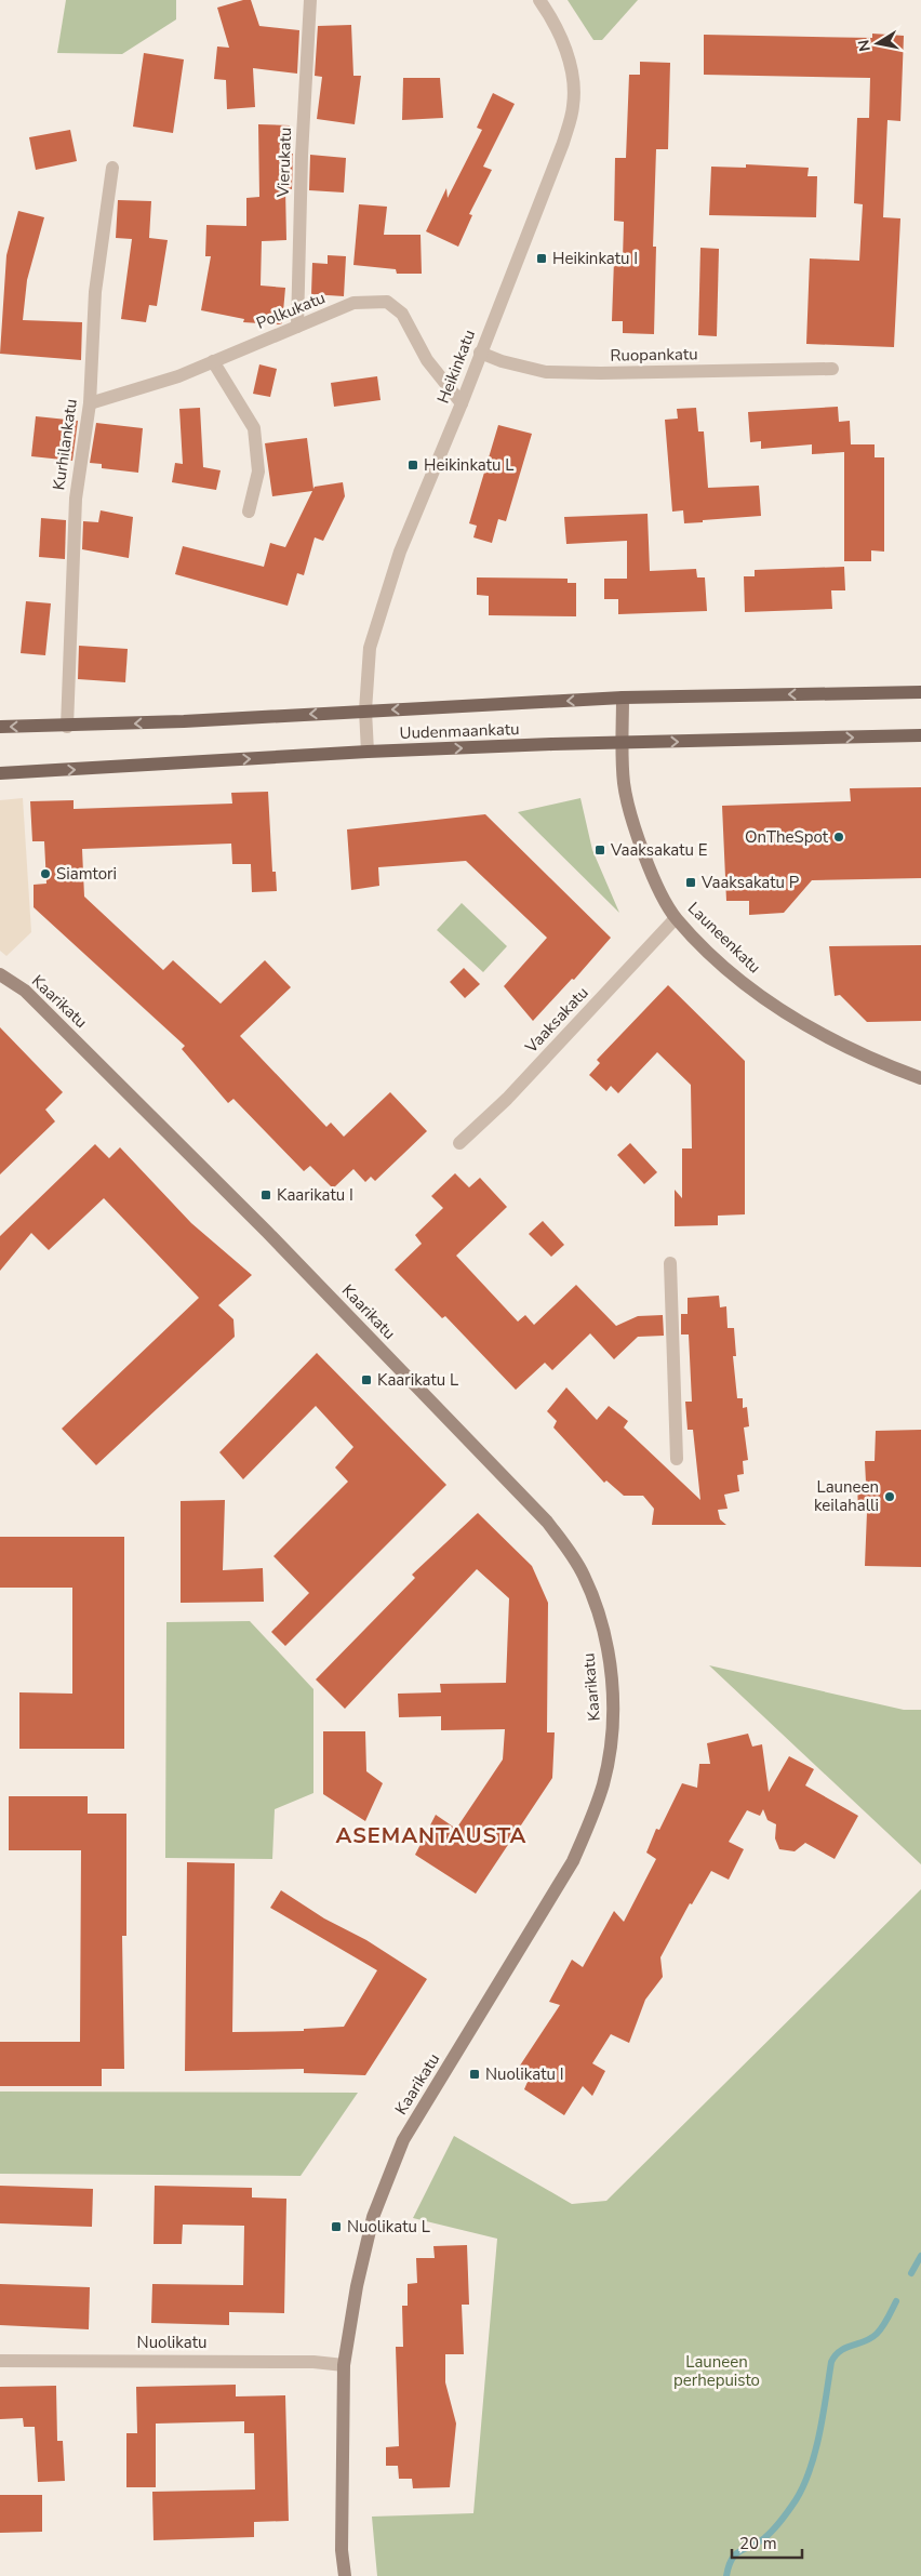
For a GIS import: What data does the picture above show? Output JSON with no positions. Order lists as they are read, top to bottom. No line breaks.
{"streets":{"main road":["Uudenmaankatu"],"street":["Vierukatu","Polkukatu","Ruopankatu","Heikinkatu","Kurhilankatu","Launeenkatu","Kaarikatu","Vaaksakatu","Nuolikatu"]},"crossings":[["Vierukatu","Polkukatu"],["Polkukatu","Heikinkatu"],["Polkukatu","Kurhilankatu"],["Ruopankatu","Heikinkatu"],["Heikinkatu","Uudenmaankatu"],["Kurhilankatu","Uudenmaankatu"],["Uudenmaankatu","Launeenkatu"],["Launeenkatu","Vaaksakatu"],["Kaarikatu","Nuolikatu"]],"districts":["ASEMANTAUSTA"],"parks":["Launeen perhepuisto"],"places":{"transit":["Heikinkatu I","Heikinkatu L","Vaaksakatu E","Vaaksakatu P","Kaarikatu I","Kaarikatu L","Nuolikatu I","Nuolikatu L"],"other":["OnTheSpot","Siamtori","Launeen keilahalli"]},"scale_bar":"20 m","north":"left"}
